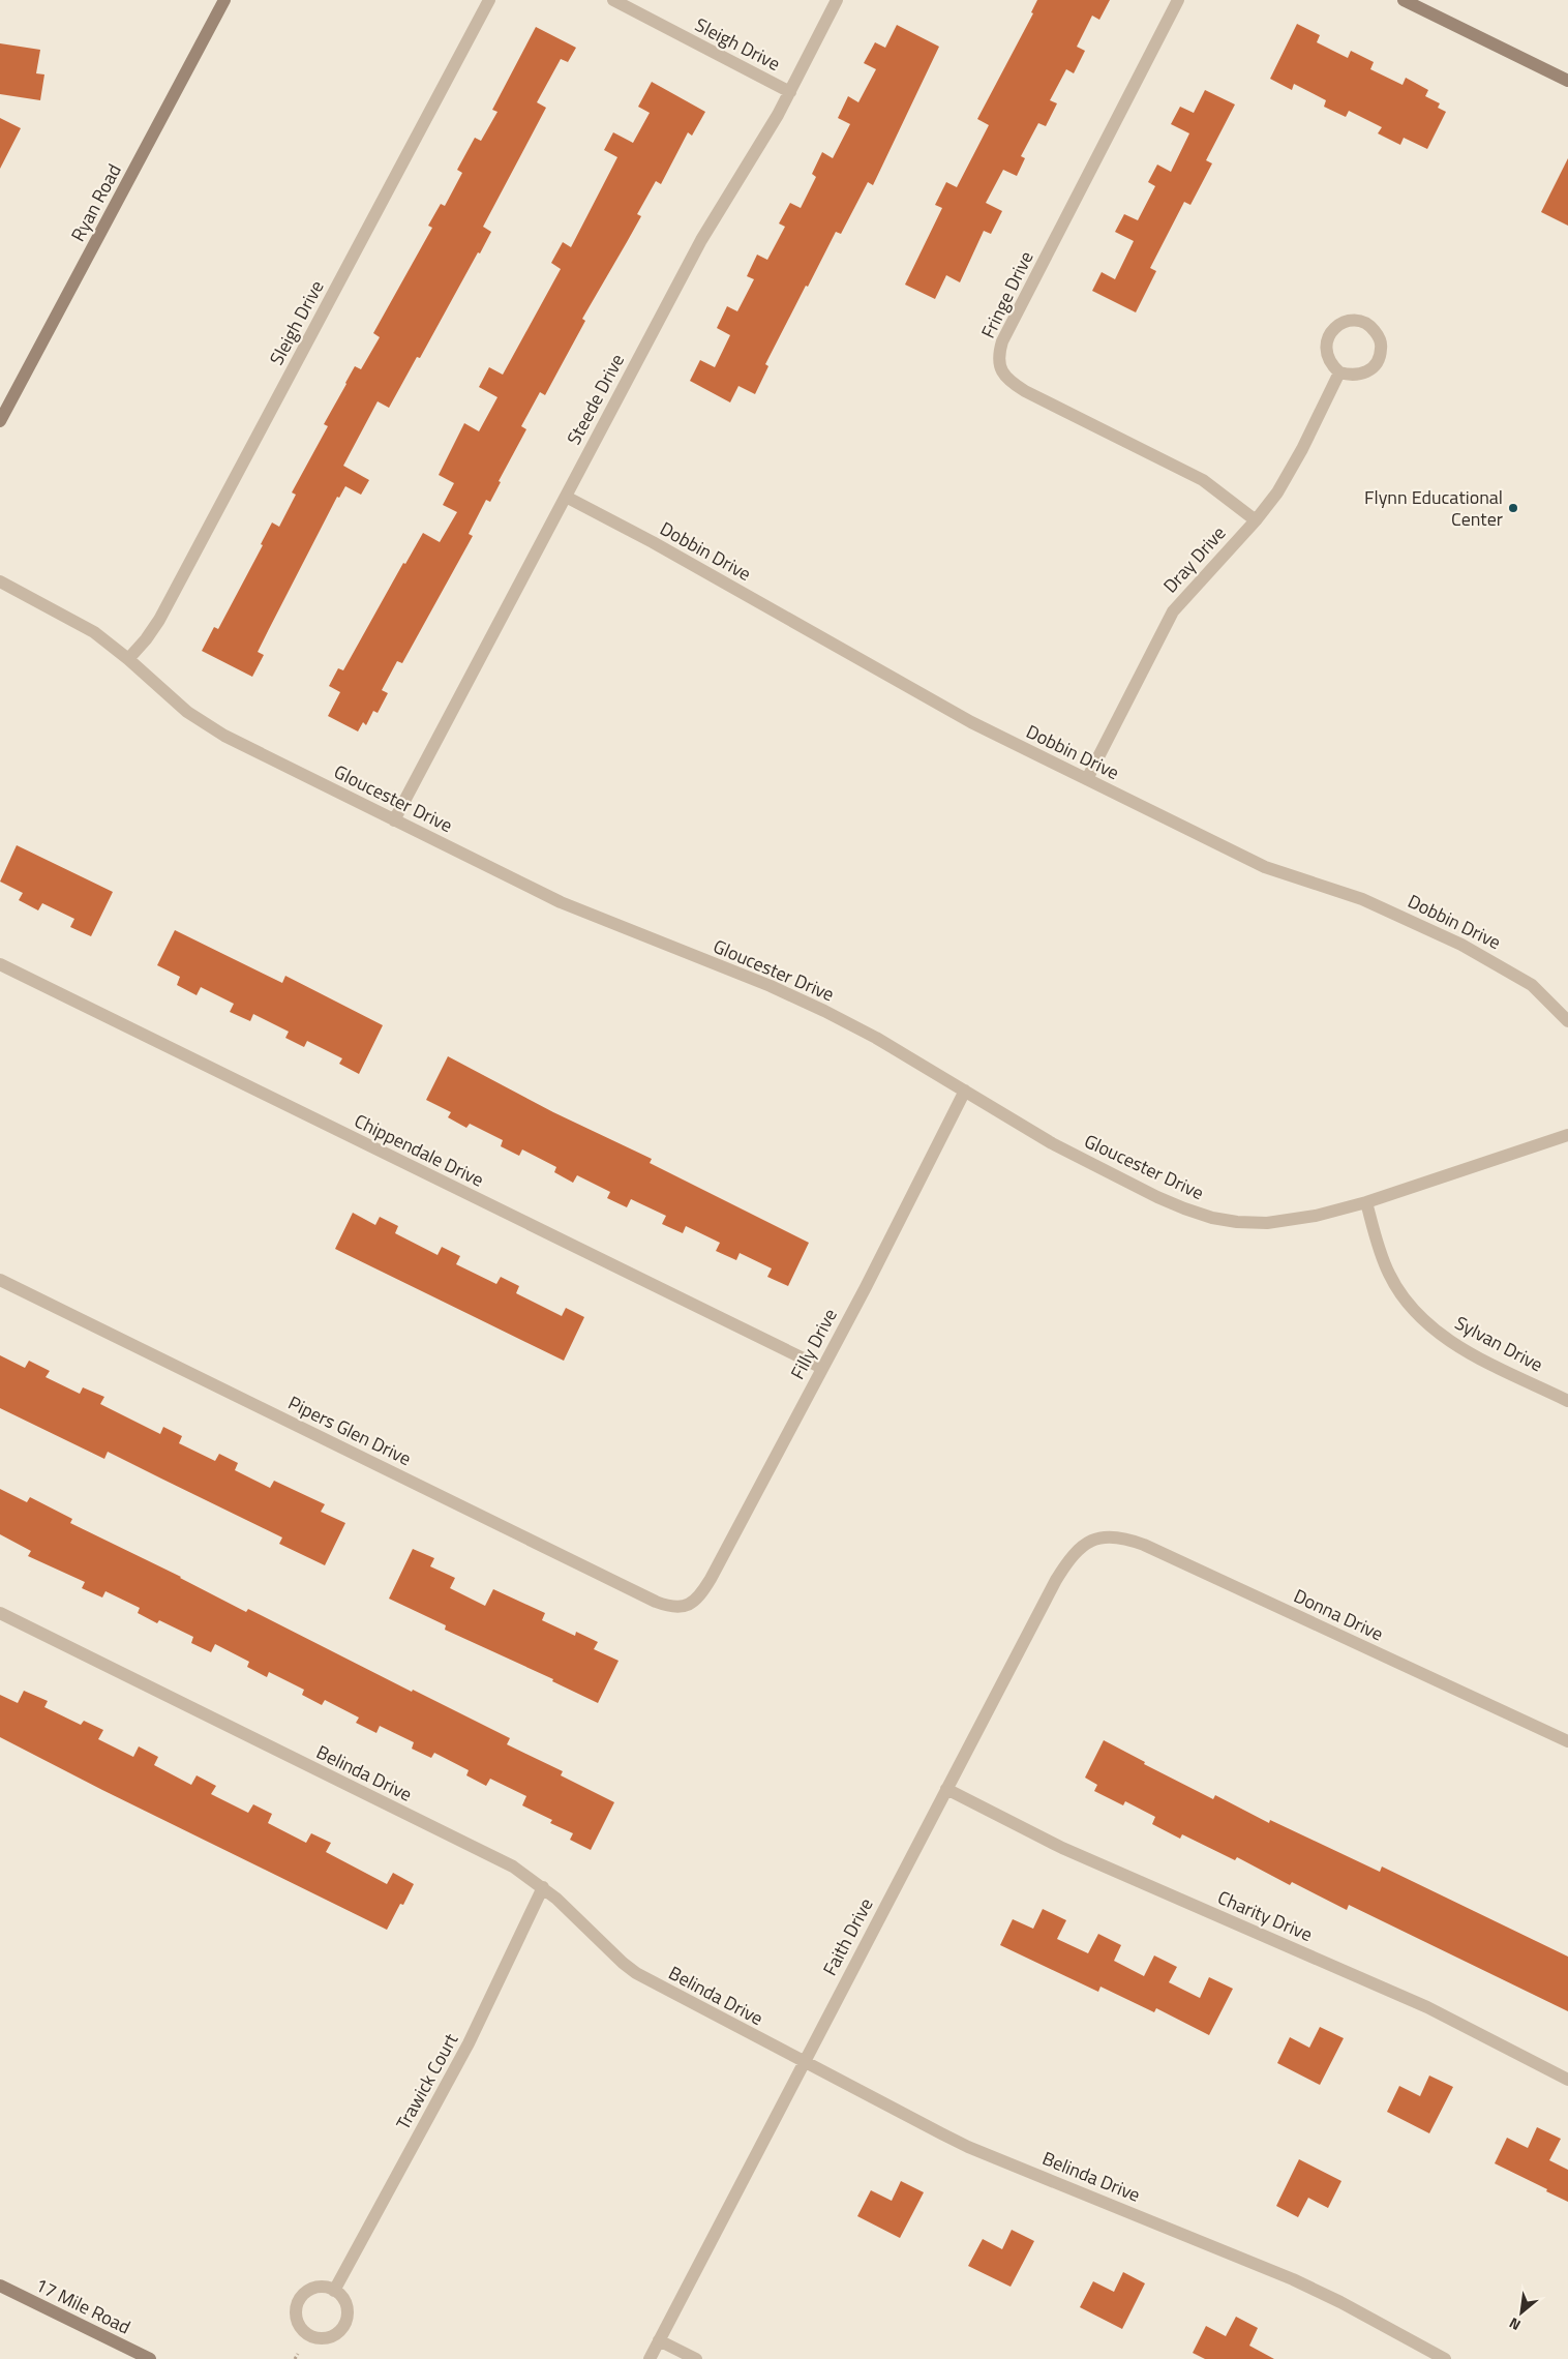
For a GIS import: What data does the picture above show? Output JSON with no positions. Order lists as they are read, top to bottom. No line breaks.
{"streets":{"main road":["Ryan Road","17 Mile Road"],"street":["Sleigh Drive","Fringe Drive","Steede Drive","Dobbin Drive","Dray Drive","Gloucester Drive","Chippendale Drive","Filly Drive","Sylvan Drive","Pipers Glen Drive","Donna Drive","Belinda Drive","Charity Drive","Faith Drive","Trawick Court"]},"crossings":[["Sleigh Drive","Steede Drive"],["Sleigh Drive","Gloucester Drive"],["Fringe Drive","Dray Drive"],["Steede Drive","Dobbin Drive"],["Steede Drive","Gloucester Drive"],["Dobbin Drive","Dray Drive"],["Gloucester Drive","Filly Drive"],["Gloucester Drive","Sylvan Drive"],["Chippendale Drive","Filly Drive"],["Filly Drive","Pipers Glen Drive"],["Donna Drive","Faith Drive"],["Belinda Drive","Faith Drive"],["Belinda Drive","Trawick Court"],["Charity Drive","Faith Drive"]],"places":["Flynn Educational Center"],"north":"bottom left"}
